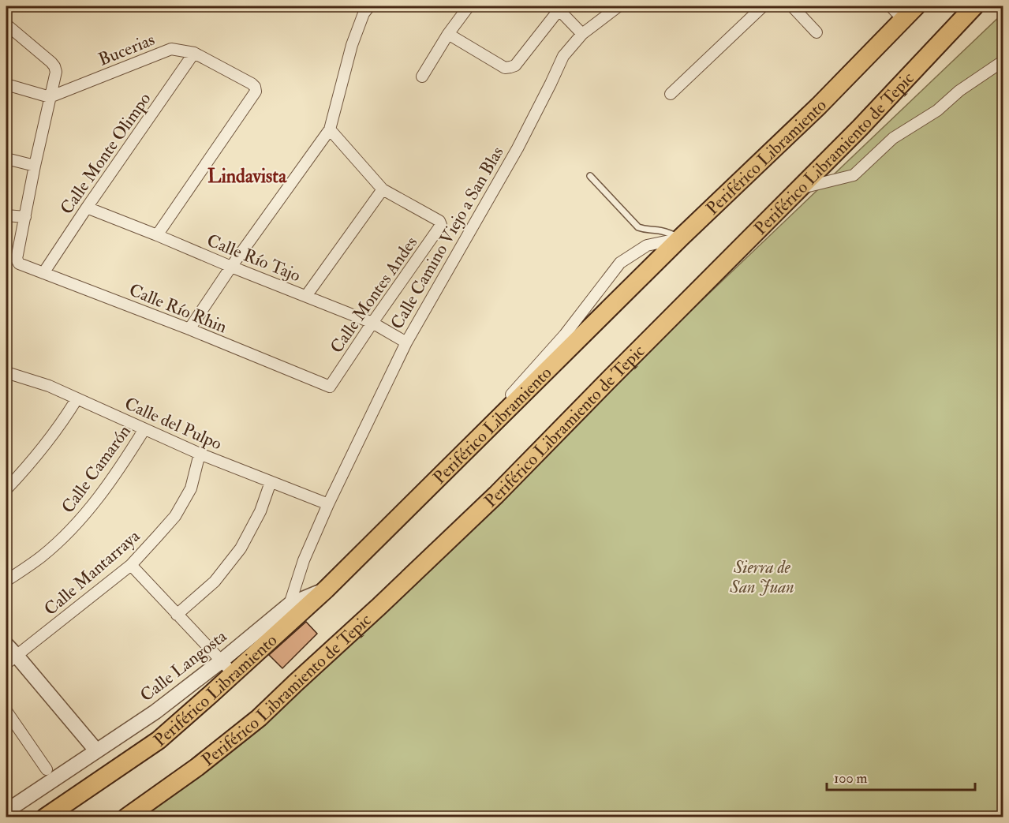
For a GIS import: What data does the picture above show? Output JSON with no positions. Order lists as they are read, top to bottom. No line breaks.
{"streets":{"highway":["Periférico Libramiento de Tepic","Periférico Libramiento"],"street":["Bucerias","Calle Monte Olimpo","Calle Camino Viejo a San Blas","Calle Río Tajo","Calle Montes Andes","Calle Río Rhin","Calle del Pulpo","Calle Camarón","Calle Mantarraya","Calle Langosta"]},"crossings":[["Bucerias","Calle Monte Olimpo"],["Bucerias","Calle Río Tajo"],["Calle Monte Olimpo","Calle Río Tajo"],["Calle Monte Olimpo","Calle Río Rhin"],["Periférico Libramiento","Calle Langosta"],["Calle Camino Viejo a San Blas","Calle Río Tajo"],["Calle Camino Viejo a San Blas","Calle del Pulpo"],["Calle Río Tajo","Calle Montes Andes"],["Calle Montes Andes","Calle Río Rhin"],["Calle del Pulpo","Calle Camarón"],["Calle del Pulpo","Calle Mantarraya"]],"districts":["Lindavista"],"parks":["Sierra de San Juan"],"scale_bar":"100 m"}
